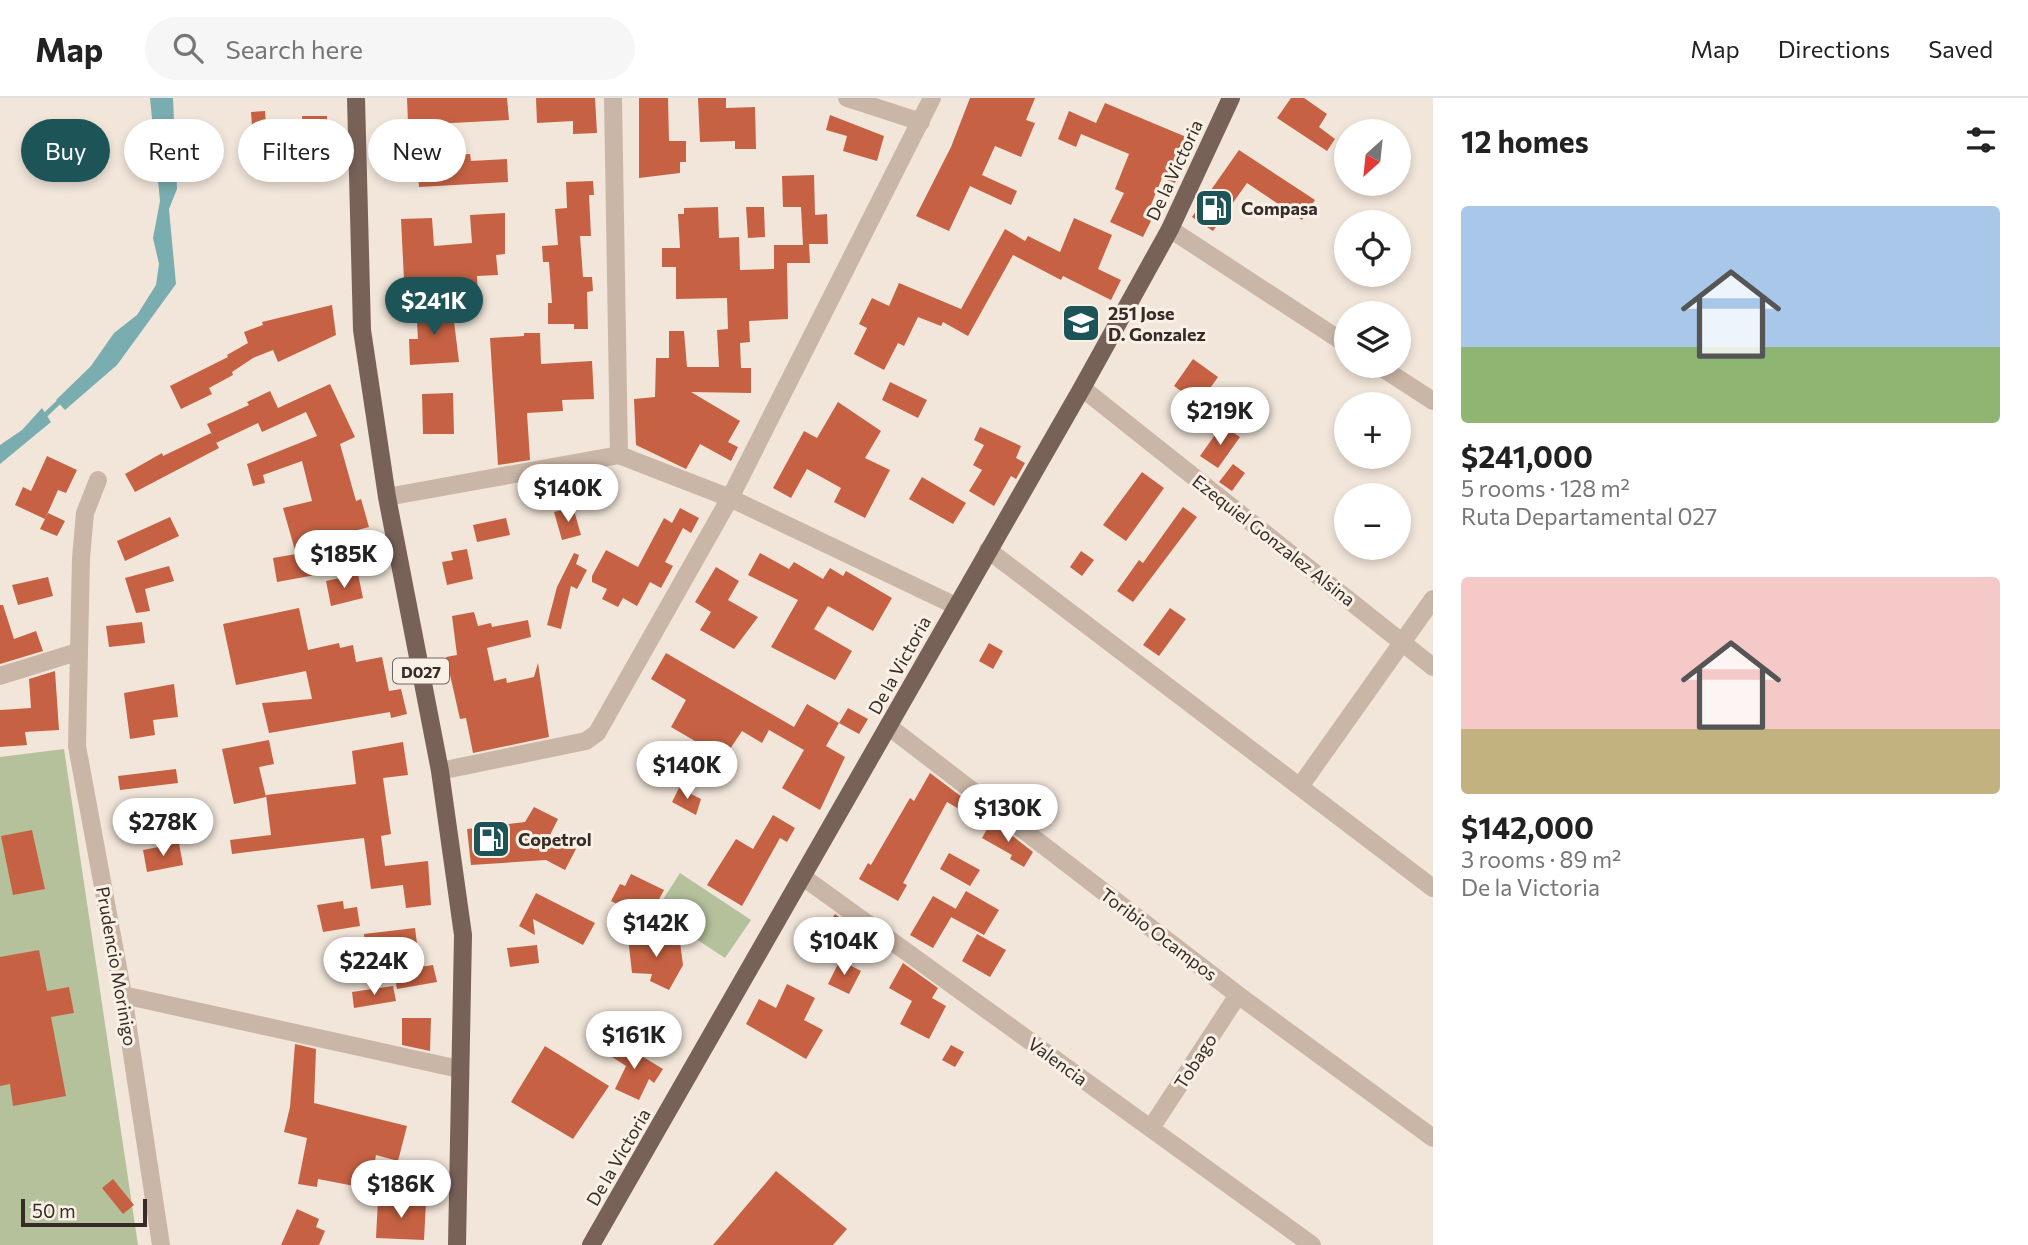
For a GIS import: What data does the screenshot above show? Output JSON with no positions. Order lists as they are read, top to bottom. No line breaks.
{"streets":{"main road":["De la Victoria","D027"],"street":["Ezequiel Gonzalez Alsina","Toribio Ocampos","Prudencio Morinigo","Valencia","Tobago"]},"crossings":[["De la Victoria","Ezequiel Gonzalez Alsina"],["De la Victoria","Toribio Ocampos"],["De la Victoria","Valencia"],["Toribio Ocampos","Tobago"],["Valencia","Tobago"]],"places":{"fuel station":["Compasa","Copetrol"],"school or university":["251 Jose D. Gonzalez"]},"scale_bar":"50 m","north":"bottom left","page":{"header":"Map","search":"Search here","nav":["Map","Directions","Saved"],"heading":"12 homes","map_buttons":["+","−"],"chip":["Buy","Rent","Filters","New"],"list":[{"name":"$241,000","note":"5 rooms · 128 m² · Ruta Departamental 027"},{"name":"$142,000","note":"3 rooms · 89 m² · De la Victoria"}],"price":["$241K","$219K","$140K","$185K","$140K","$130K","$278K","$142K","$104K","$224K","$161K","$186K"],"scale":"50 m"}}
